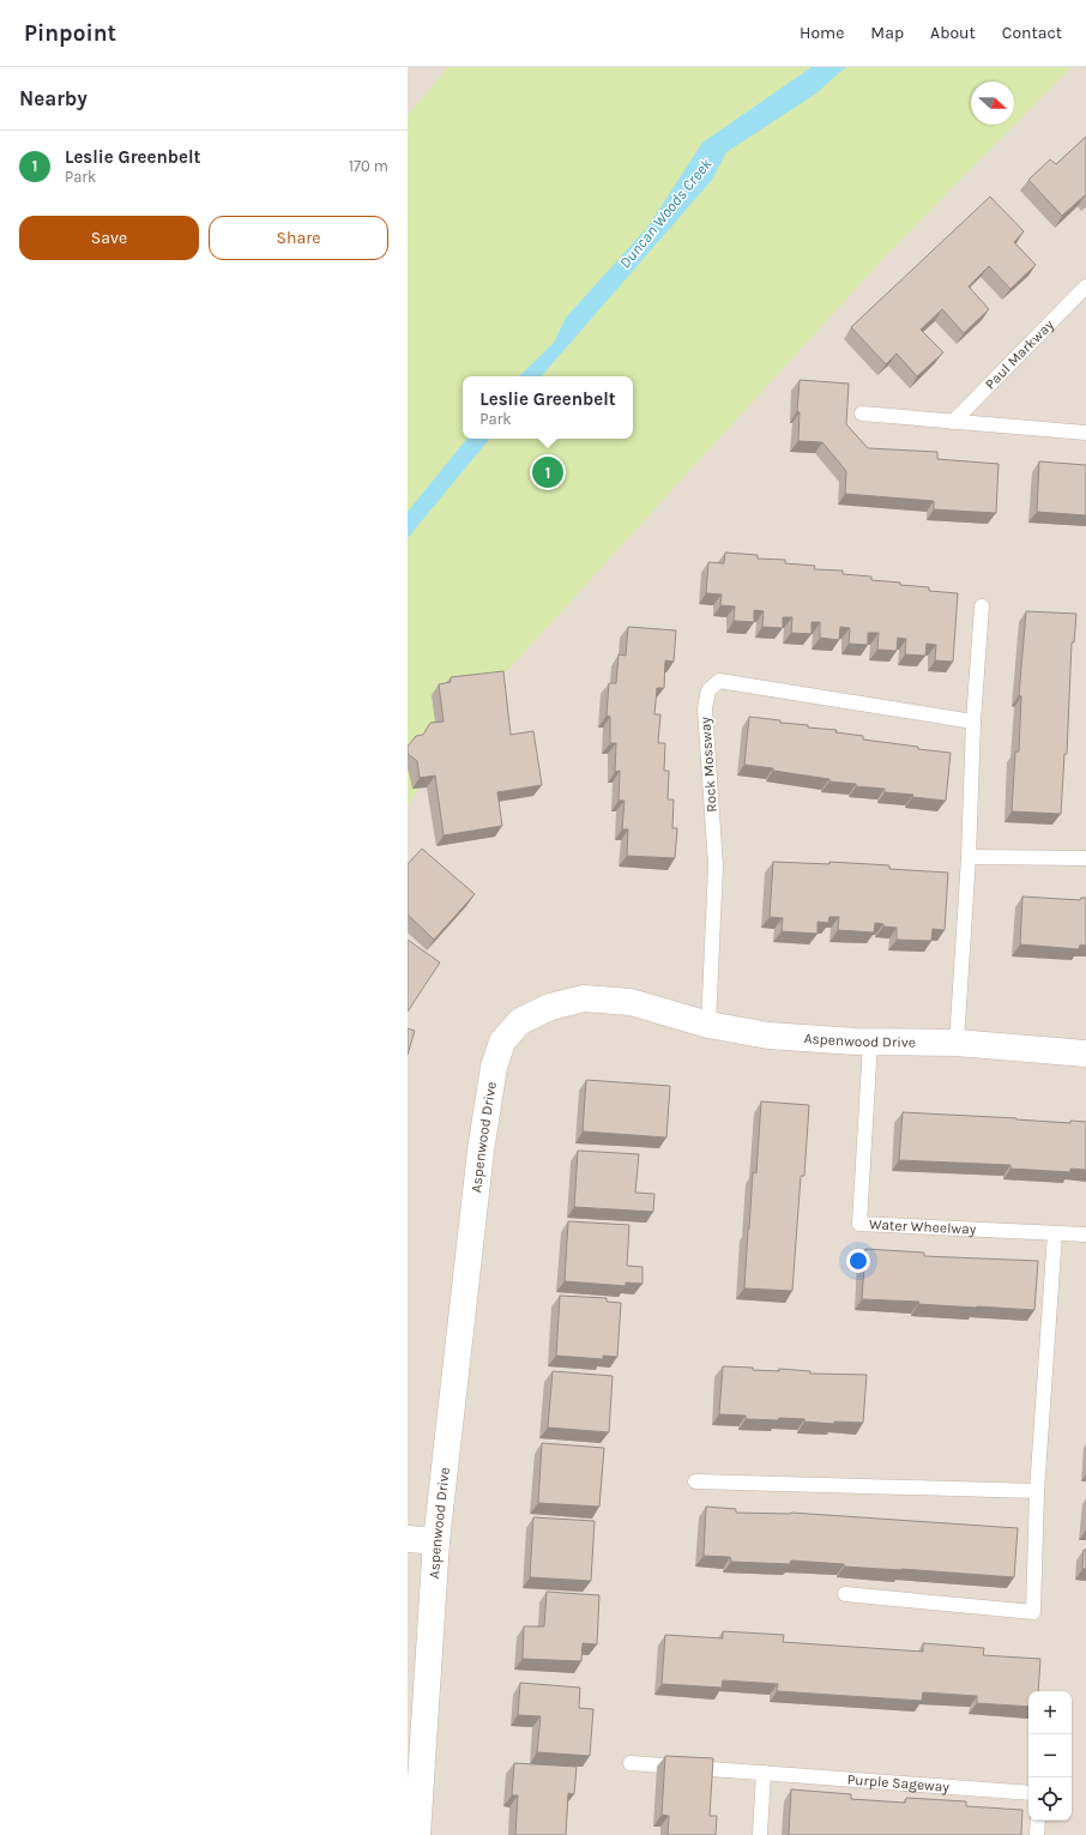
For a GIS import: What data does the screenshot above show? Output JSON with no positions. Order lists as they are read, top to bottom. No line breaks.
{"streets":{"street":["Aspenwood Drive"],"lane":["Paul Markway","Rock Mossway","Water Wheelway","Purple Sageway"]},"crossings":[["Rock Mossway","Aspenwood Drive"],["Aspenwood Drive","Water Wheelway"]],"water":["Duncan Woods Creek"],"north":"right","page":{"header":"Pinpoint","nav":["Home","Map","About","Contact"],"heading":"Nearby","list":[{"mark":"1","name":"Leslie Greenbelt","note":"Park","value":"170 m"}],"buttons":["Save","Share"],"popup":["Leslie Greenbelt","Park"],"pins":"1","map_buttons":["+","−"]}}
